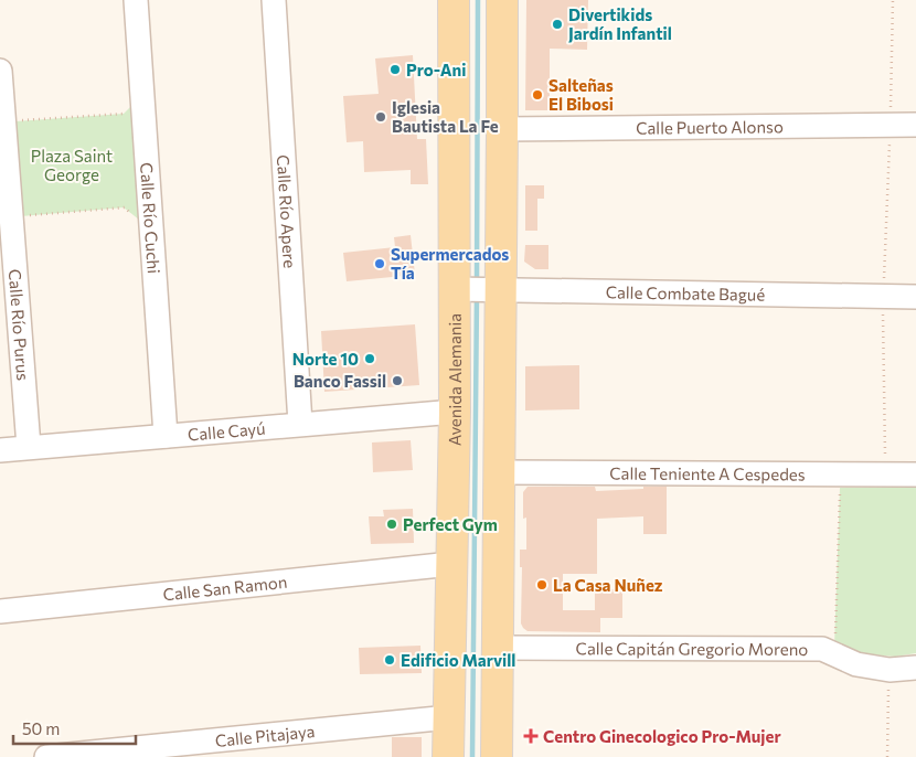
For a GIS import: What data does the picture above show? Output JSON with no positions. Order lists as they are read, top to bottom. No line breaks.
{"streets":{"main road":["Avenida Alemania"],"street":["Calle Puerto Alonso","Calle Río Apere","Calle Río Cuchi","Calle Combate Bagué","Calle Río Purus","Calle Cayú","Calle Teniente A Cespedes","Calle San Ramon","Calle Capitán Gregorio Moreno","Calle Pitajaya"]},"crossings":[["Calle Río Apere","Calle Cayú"],["Calle Río Cuchi","Calle Cayú"],["Calle Combate Bagué","Avenida Alemania"],["Calle Río Purus","Calle Cayú"],["Avenida Alemania","Calle Cayú"],["Avenida Alemania","Calle San Ramon"],["Avenida Alemania","Calle Pitajaya"]],"parks":["Plaza Saint George"],"places":{"other":["Divertikids Jardín Infantil","Pro-Ani","Salteñas El Bibosi","Iglesia Bautista La Fe","Supermercados Tía","Norte 10","Banco Fassil","Perfect Gym","La Casa Nuñez","Edificio Marvill"],"health":["Centro Ginecologico Pro-Mujer"]},"scale_bar":"50 m"}
